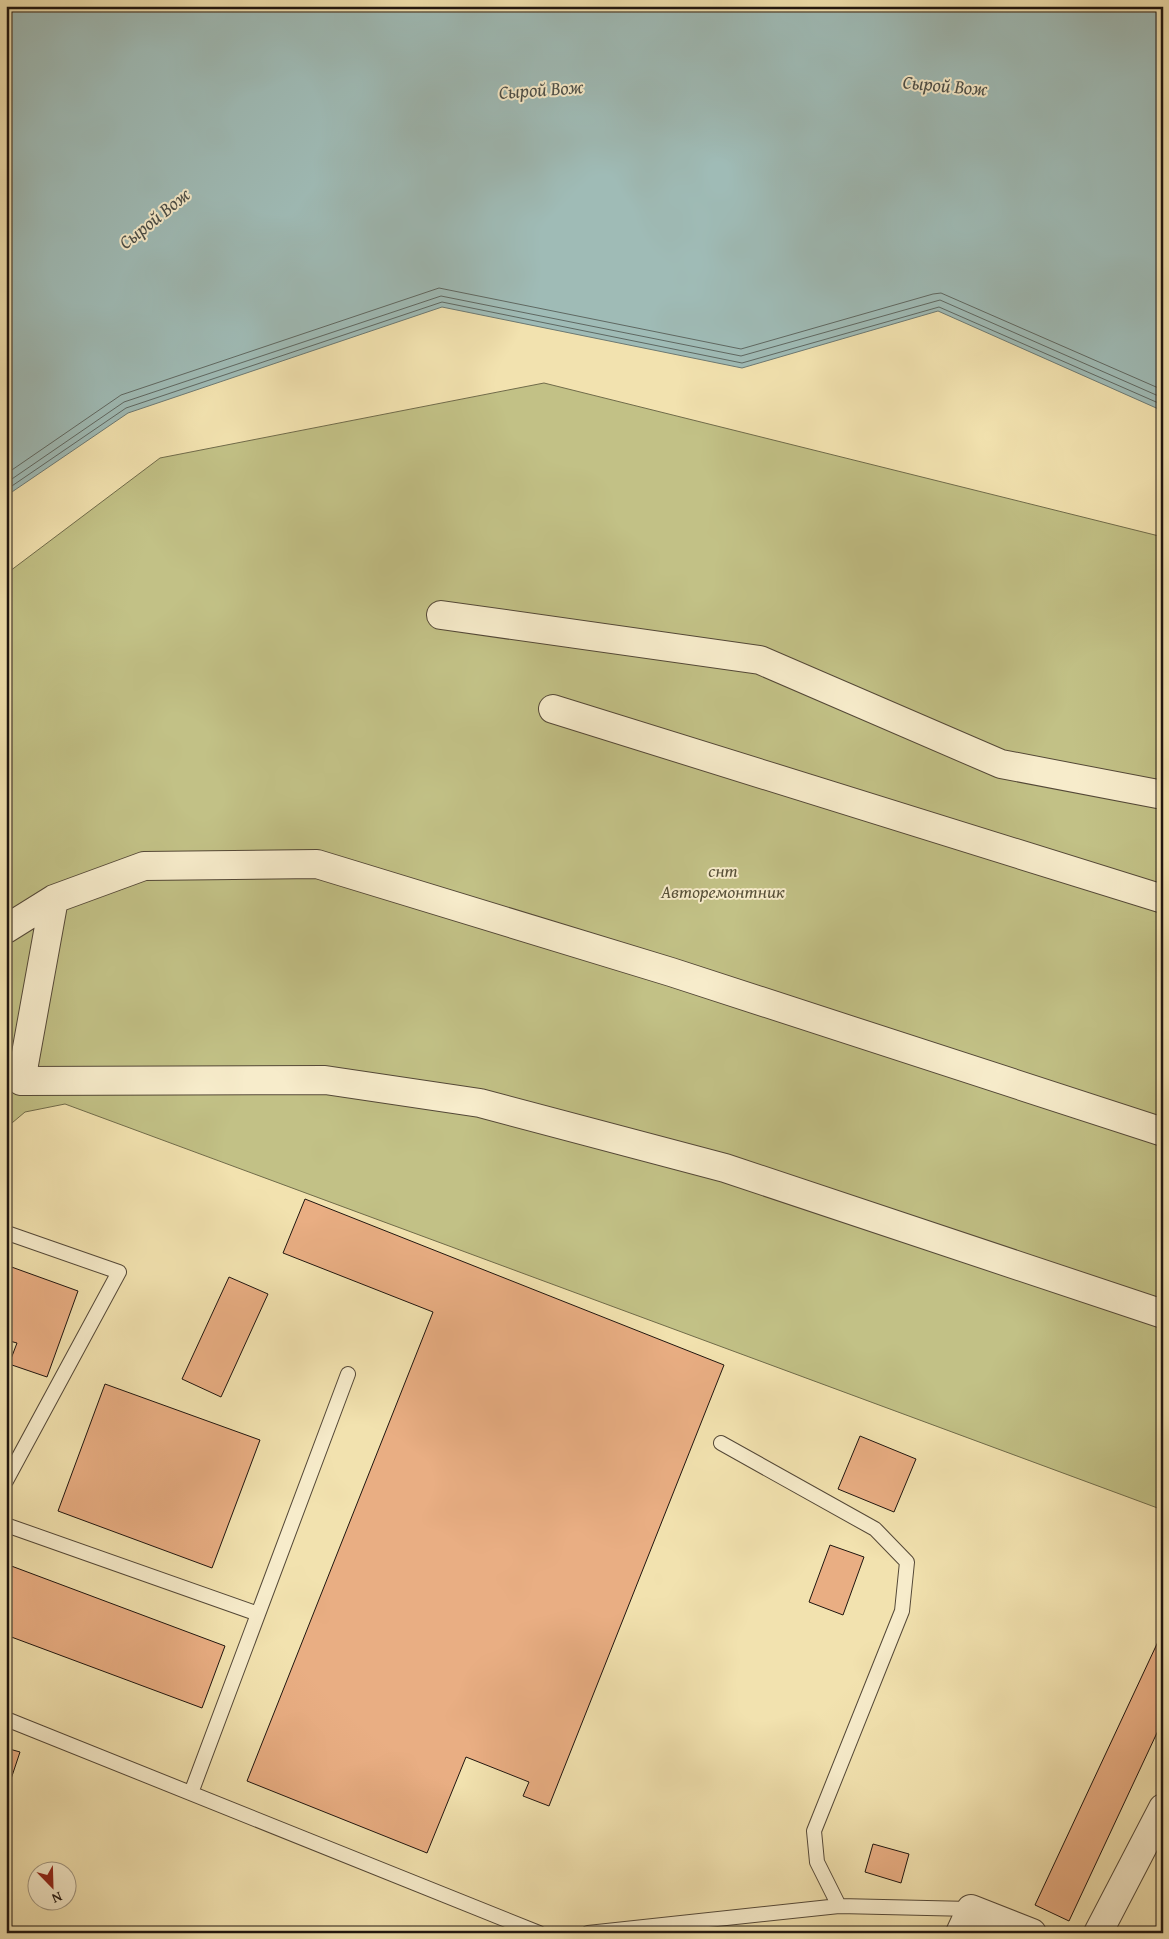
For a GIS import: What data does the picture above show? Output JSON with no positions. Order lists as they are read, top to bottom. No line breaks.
{"water":["Сырой Вож"],"parks":["снт Авторемонтник"],"north":"bottom right"}
